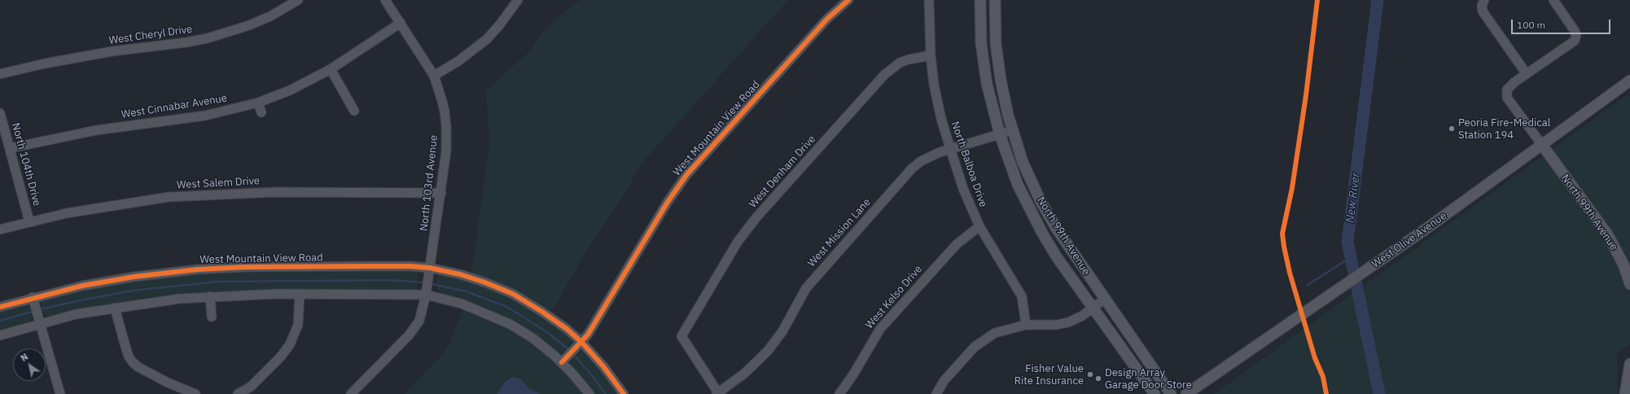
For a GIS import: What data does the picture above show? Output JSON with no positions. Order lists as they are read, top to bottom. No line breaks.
{"streets":{"main road":["North 99th Avenue","West Olive Avenue"],"street":["West Cheryl Drive","West Cinnabar Avenue","West Mountain View Road","North 104th Drive","North Balboa Drive","West Denham Drive","West Salem Drive","North 103rd Avenue","West Mission Lane","West Kelso Drive"]},"crossings":[["West Cinnabar Avenue","North 104th Drive"],["West Cinnabar Avenue","North 103rd Avenue"],["West Mountain View Road","North 103rd Avenue"],["North 104th Drive","West Salem Drive"],["North Balboa Drive","West Denham Drive"],["North Balboa Drive","West Mission Lane"],["North Balboa Drive","West Kelso Drive"],["West Denham Drive","West Mission Lane"],["West Salem Drive","North 103rd Avenue"],["North 99th Avenue","West Mission Lane"],["North 99th Avenue","West Olive Avenue"]],"water":["New River"],"places":["Peoria Fire-Medical Station 194","Fisher Value Rite Insurance","Design Array Garage Door Store"],"scale_bar":"100 m","north":"top left"}
